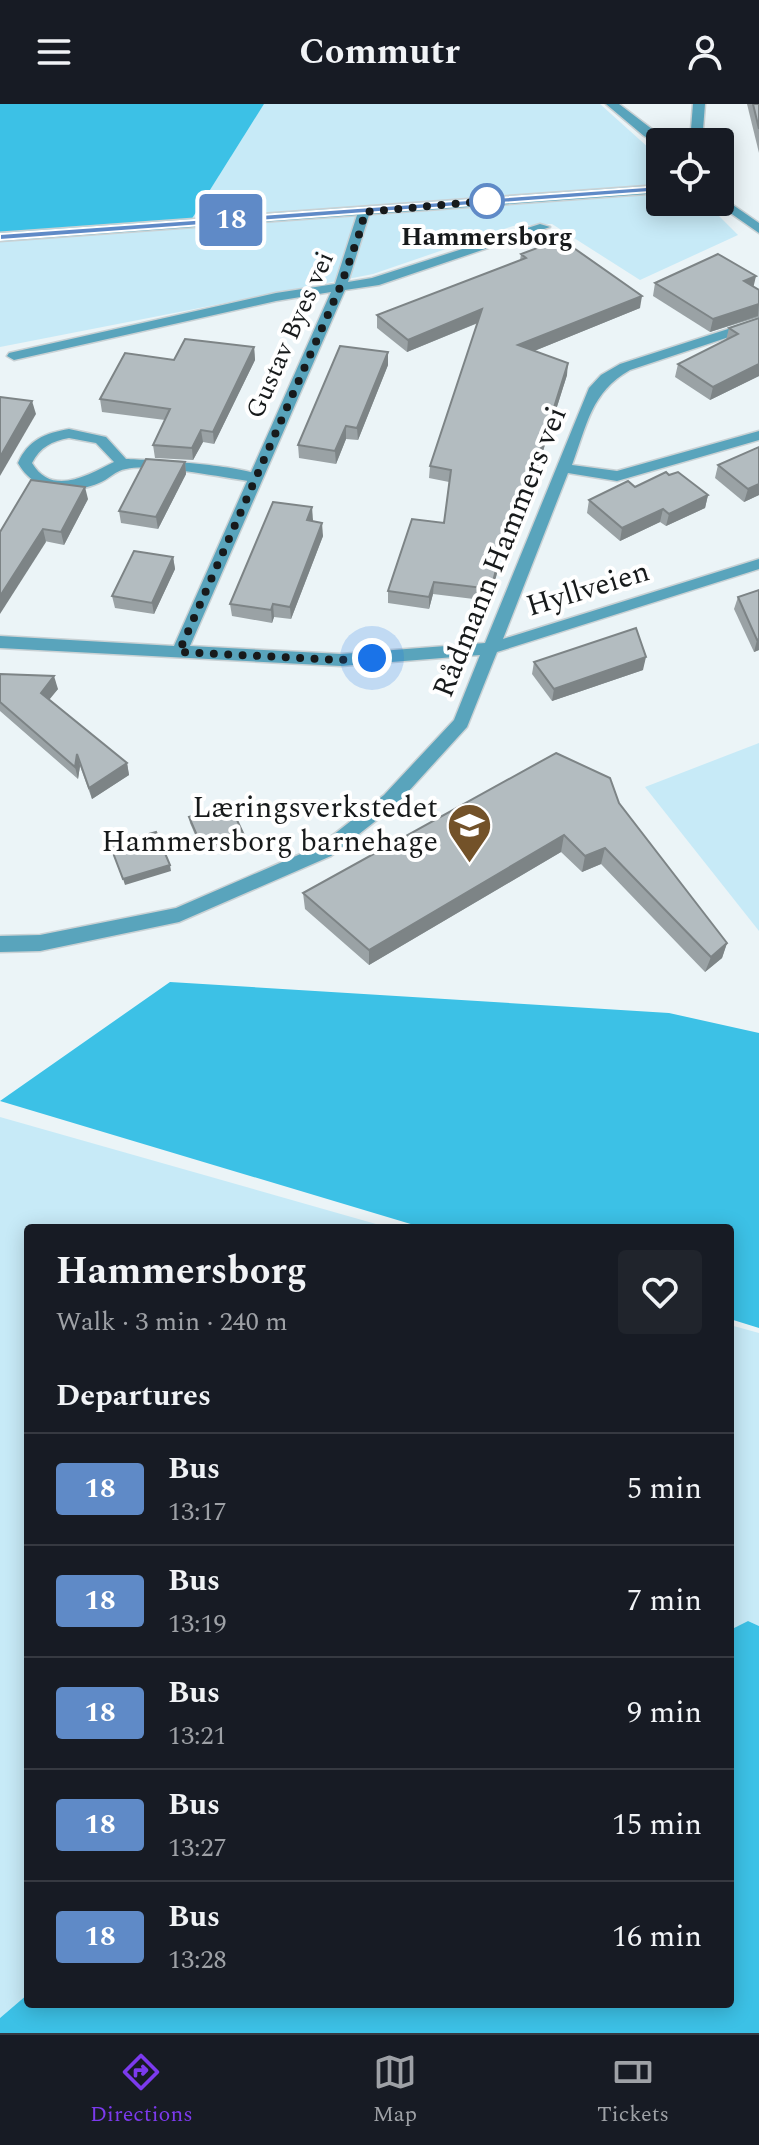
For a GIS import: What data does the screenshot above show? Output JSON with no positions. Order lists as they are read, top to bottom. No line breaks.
{"streets":{"street":["Gustav Byes vei","Rådmann Hammers vei","Hyllveien"]},"crossings":[["Gustav Byes vei","Hyllveien"],["Rådmann Hammers vei","Hyllveien"]],"places":{"other":["Hammersborg"],"school or university":["Læringsverkstedet Hammersborg barnehage"]},"lines":["bus line 18"],"page":{"header":"Commutr","on_map":"18","heading":[["Hammersborg","Walk · 3 min · 240 m"],"Departures"],"list":[{"mark":"18","name":"Bus","note":"13:17","value":"5 min"},{"mark":"18","name":"Bus","note":"13:19","value":"7 min"},{"mark":"18","name":"Bus","note":"13:21","value":"9 min"},{"mark":"18","name":"Bus","note":"13:27","value":"15 min"},{"mark":"18","name":"Bus","note":"13:28","value":"16 min"}],"tabs":["Directions","Map","Tickets"]}}
